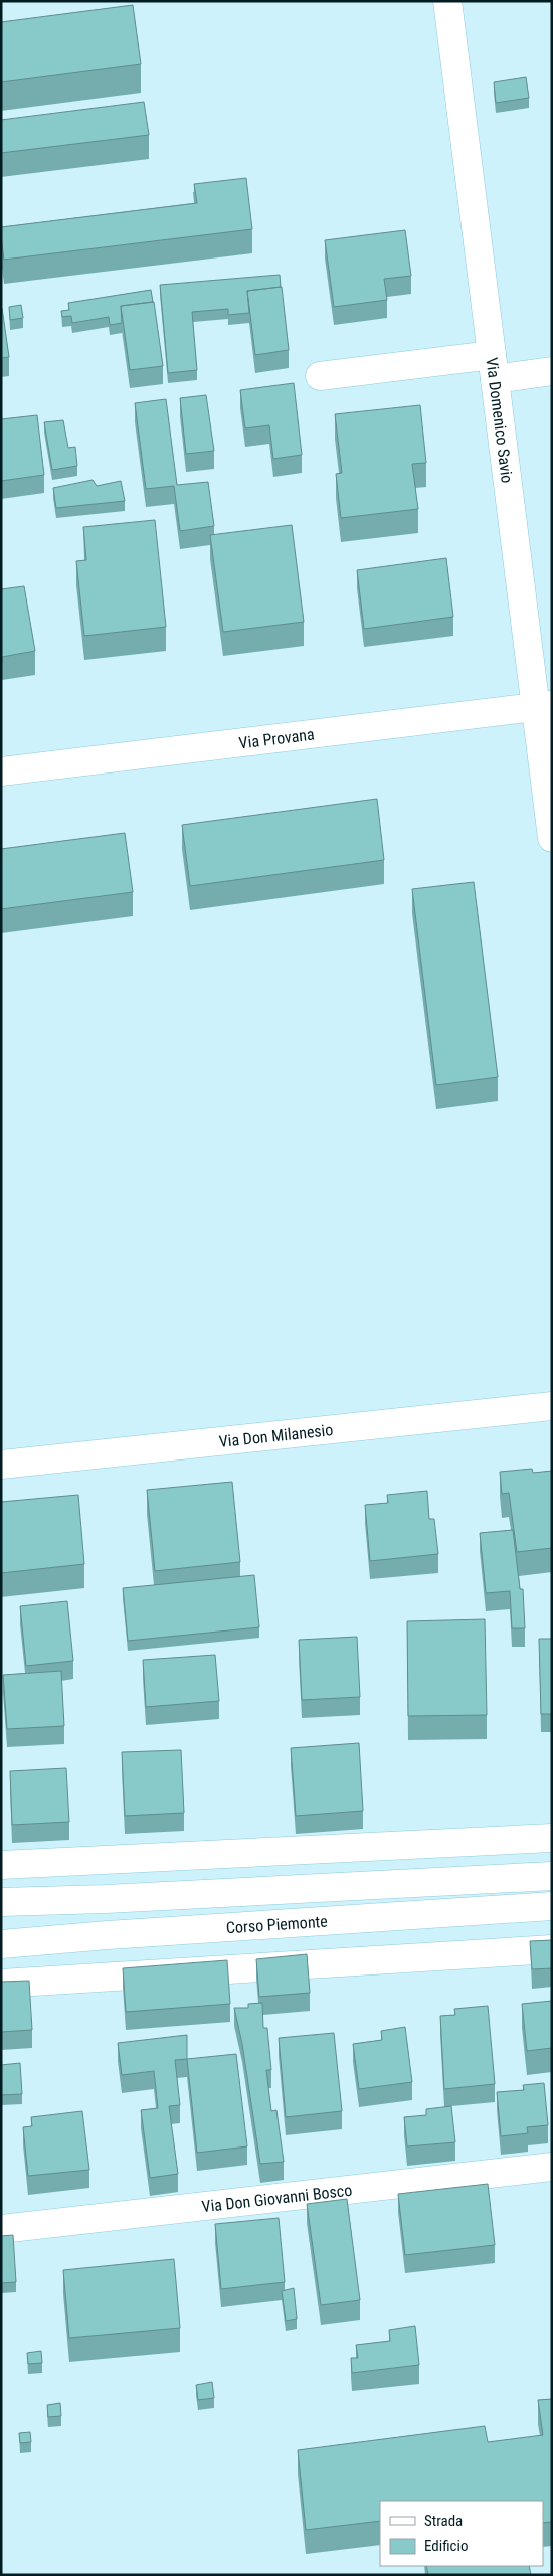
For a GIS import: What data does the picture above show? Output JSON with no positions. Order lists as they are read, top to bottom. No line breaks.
{"streets":{"street":["Via Domenico Savio","Via Provana","Via Don Milanesio","Corso Piemonte","Via Don Giovanni Bosco"]},"crossings":[["Via Domenico Savio","Via Provana"]],"legend":["Strada","Edificio"]}
